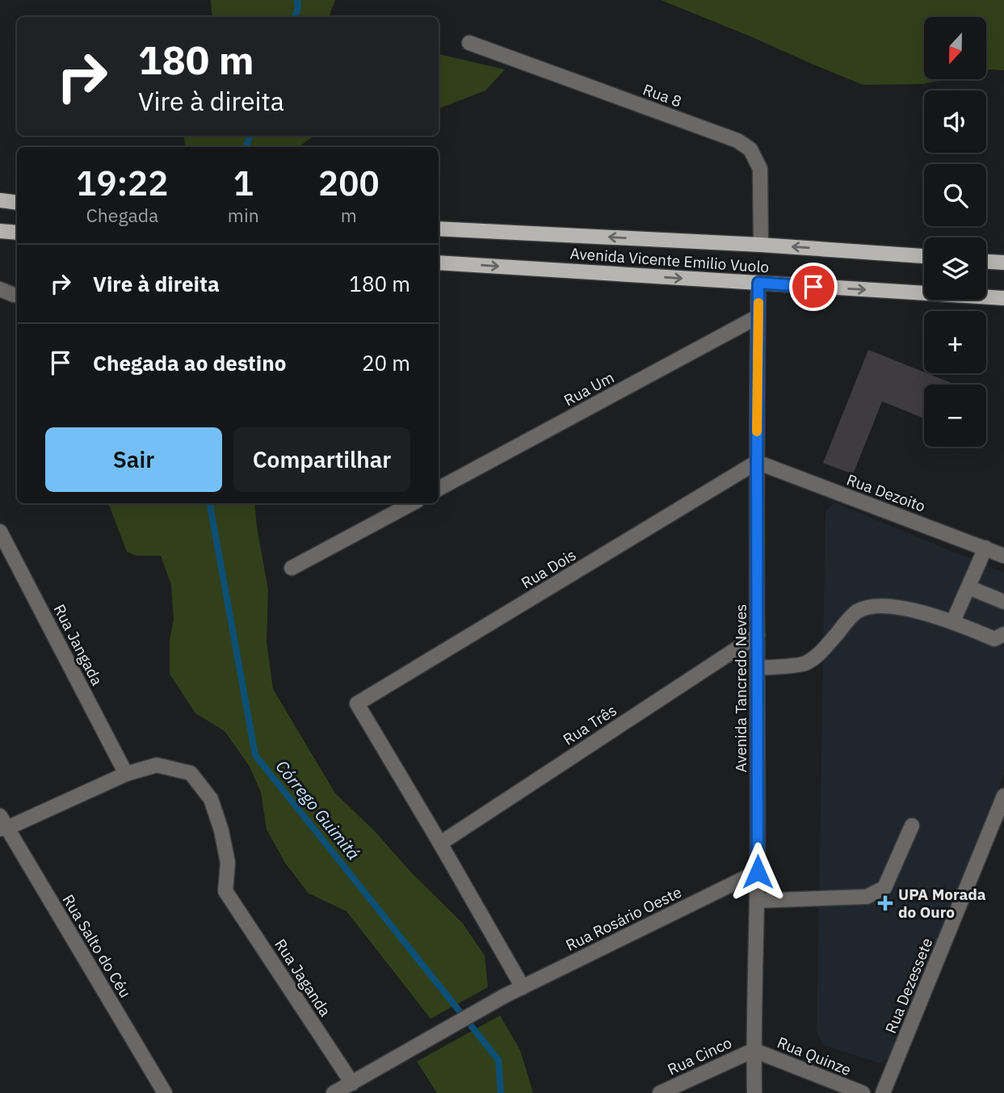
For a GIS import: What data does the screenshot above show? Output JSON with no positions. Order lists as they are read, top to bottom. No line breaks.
{"streets":{"main road":["Avenida Vicente Emilio Vuolo"],"street":["Rua 8","Rua Um","Rua Dezoito","Rua Dois","Rua Jangada","Avenida Tancredo Neves","Rua Três","Rua Rosário Oeste","Rua Salto do Céu","Rua Jaganda","Rua Dezessete","Rua Cinco","Rua Quinze"]},"crossings":[["Rua 8","Avenida Vicente Emilio Vuolo"],["Avenida Vicente Emilio Vuolo","Avenida Tancredo Neves"],["Rua Um","Avenida Tancredo Neves"],["Rua Dezoito","Rua Dois"],["Rua Dezoito","Avenida Tancredo Neves"],["Rua Dois","Avenida Tancredo Neves"],["Rua Dois","Rua Três"],["Rua Jangada","Rua Jaganda"],["Avenida Tancredo Neves","Rua Três"],["Avenida Tancredo Neves","Rua Rosário Oeste"],["Avenida Tancredo Neves","Rua Cinco"],["Avenida Tancredo Neves","Rua Quinze"],["Rua Rosário Oeste","Rua Jaganda"],["Rua Cinco","Rua Quinze"]],"water":["Córrego Guimitá"],"places":{"health":["UPA Morada do Ouro"]},"north":"bottom","page":{"map_buttons":["+","−"],"turn":["180 m","Vire à direita"],"eta":["19:22","Chegada","1","min","200","m"],"list":[{"name":"Vire à direita","value":"180 m"},{"name":"Chegada ao destino","value":"20 m"}],"buttons":["Sair","Compartilhar"]}}
